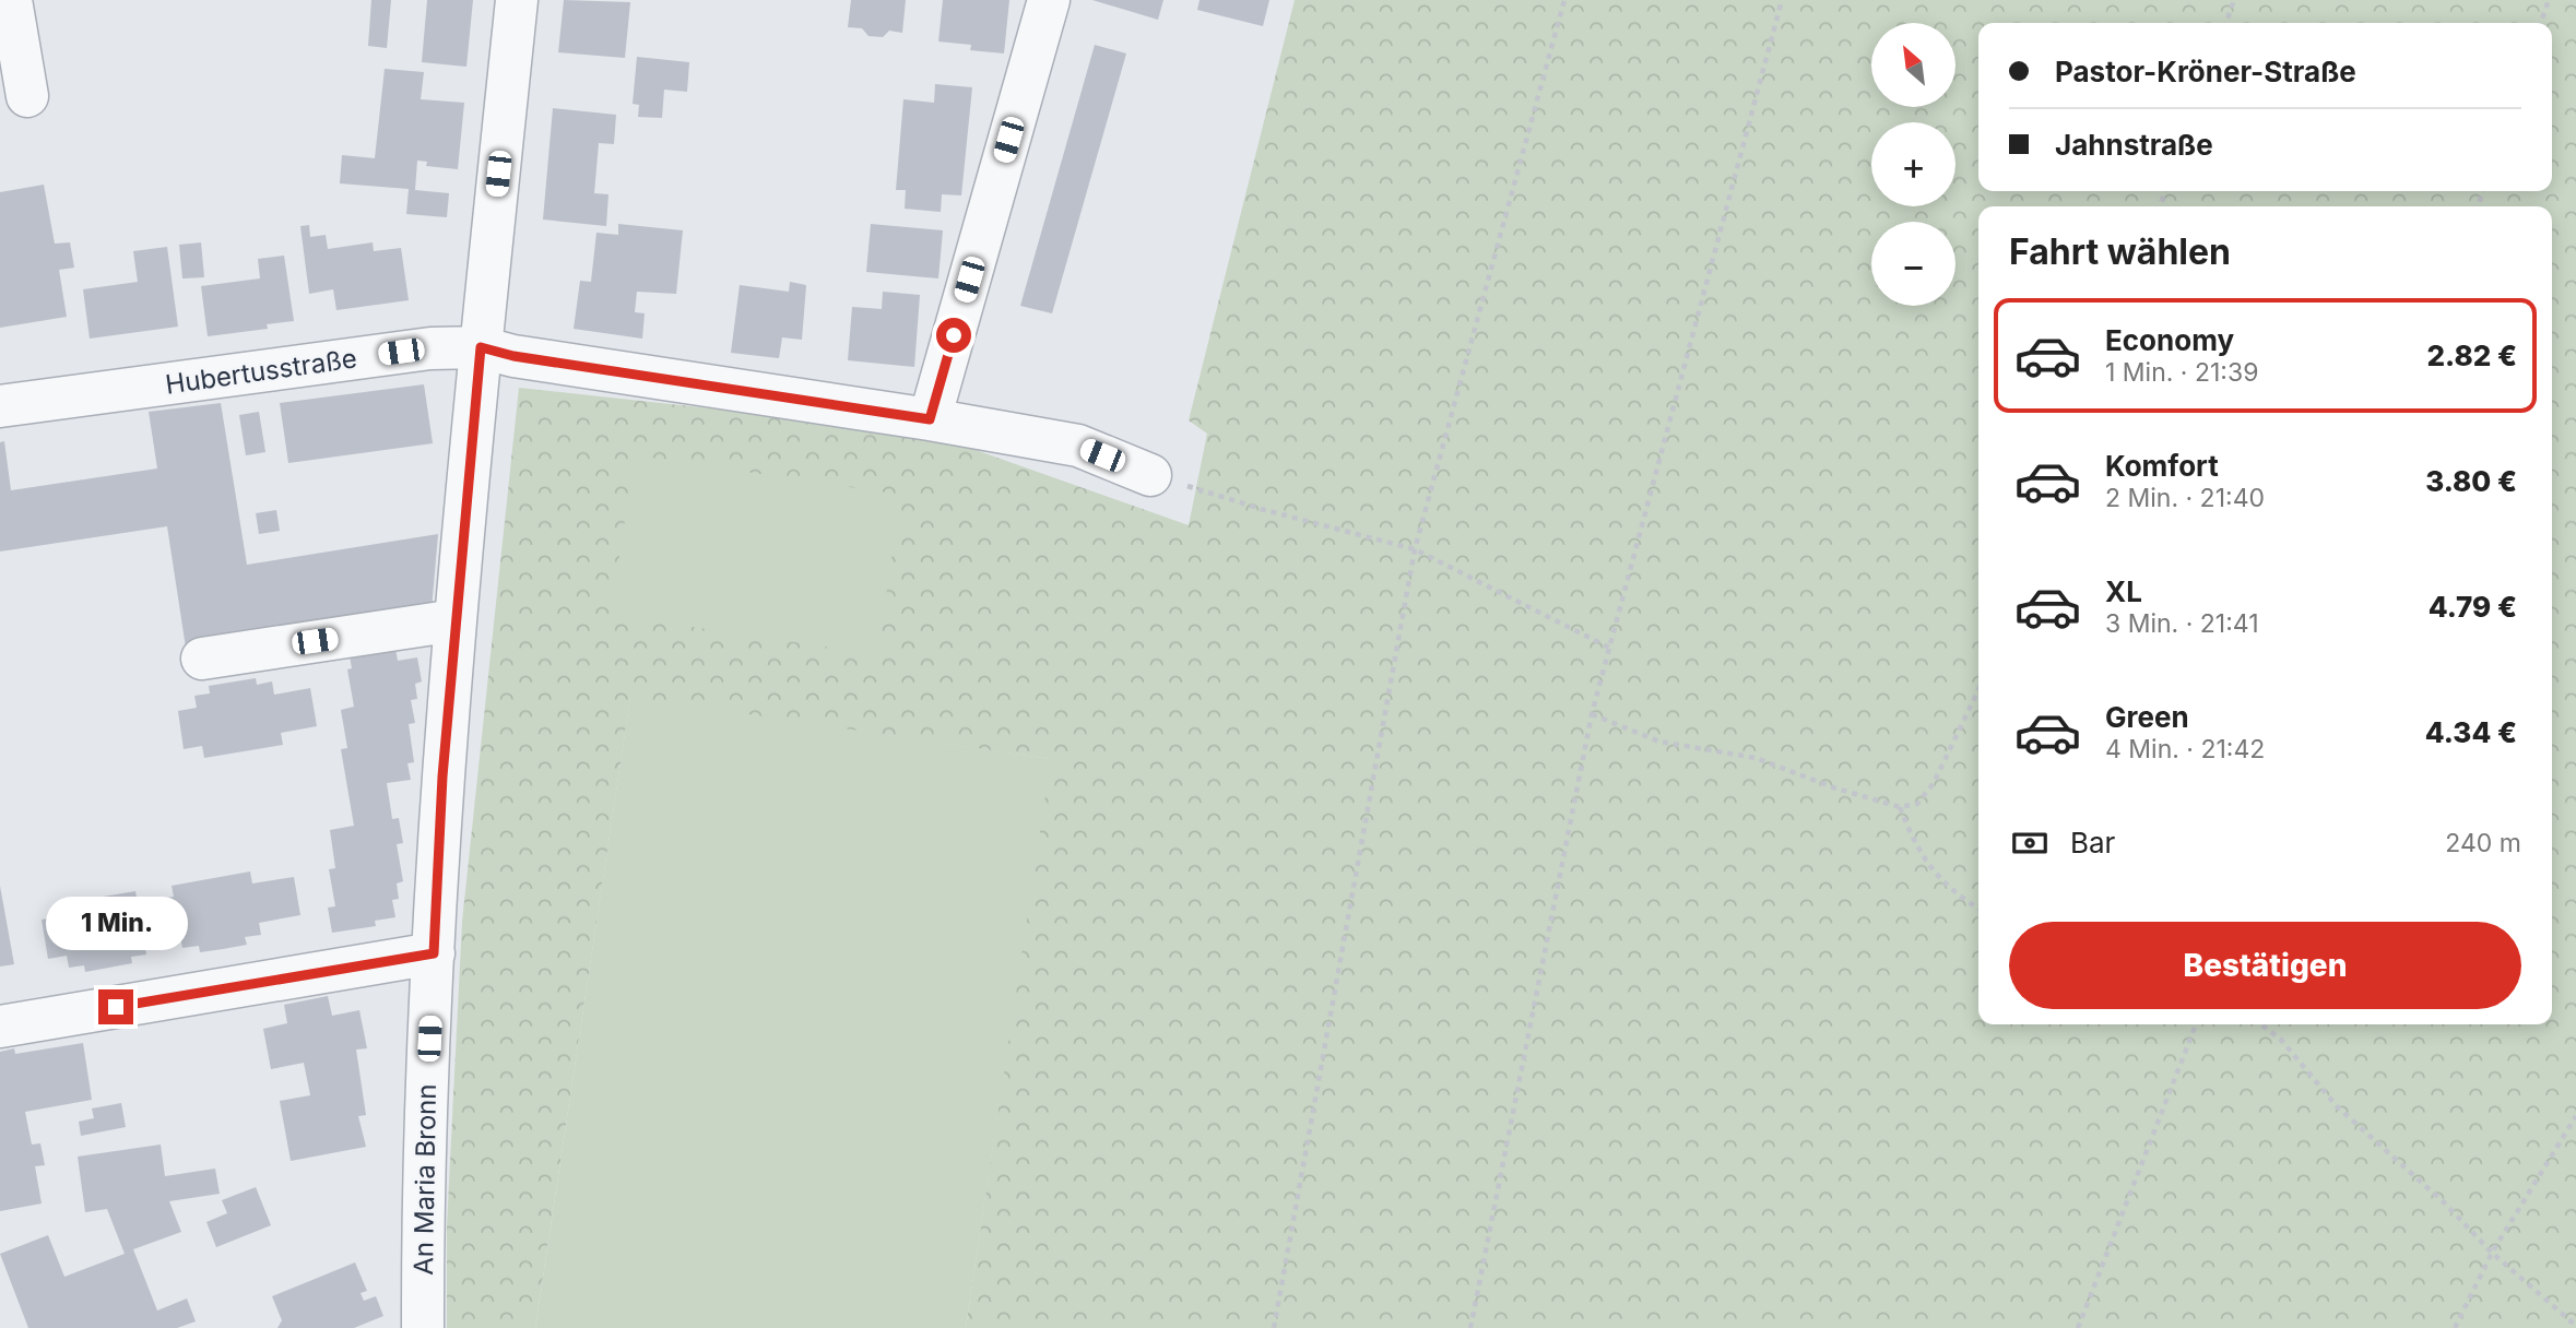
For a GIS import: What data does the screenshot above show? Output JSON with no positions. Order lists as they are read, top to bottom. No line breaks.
{"streets":{"street":["Hubertusstraße","An Maria Bronn"]},"crossings":[["Hubertusstraße","An Maria Bronn"]],"north":"top left","page":{"map_buttons":["+","−"],"banner":["Pastor-Kröner-Straße","Jahnstraße"],"heading":"Fahrt wählen","list":[{"name":"Economy","note":"1 Min. · 21:39","value":"2.82 €"},{"name":"Komfort","note":"2 Min. · 21:40","value":"3.80 €"},{"name":"XL","note":"3 Min. · 21:41","value":"4.79 €"},{"name":"Green","note":"4 Min. · 21:42","value":"4.34 €"}],"pay":["Bar","240 m"],"bubble":"1 Min.","buttons":"Bestätigen"}}
